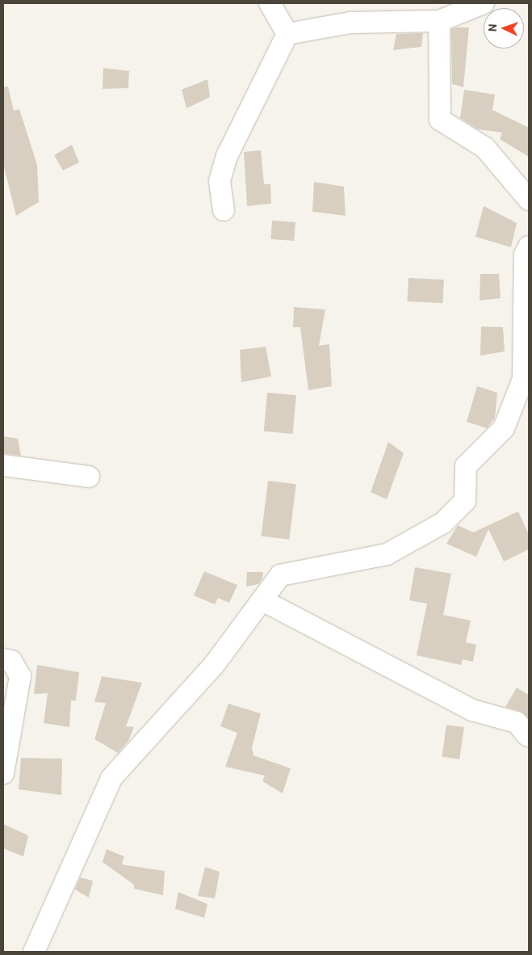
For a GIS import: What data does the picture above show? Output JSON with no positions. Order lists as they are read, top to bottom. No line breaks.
{"north":"left"}
